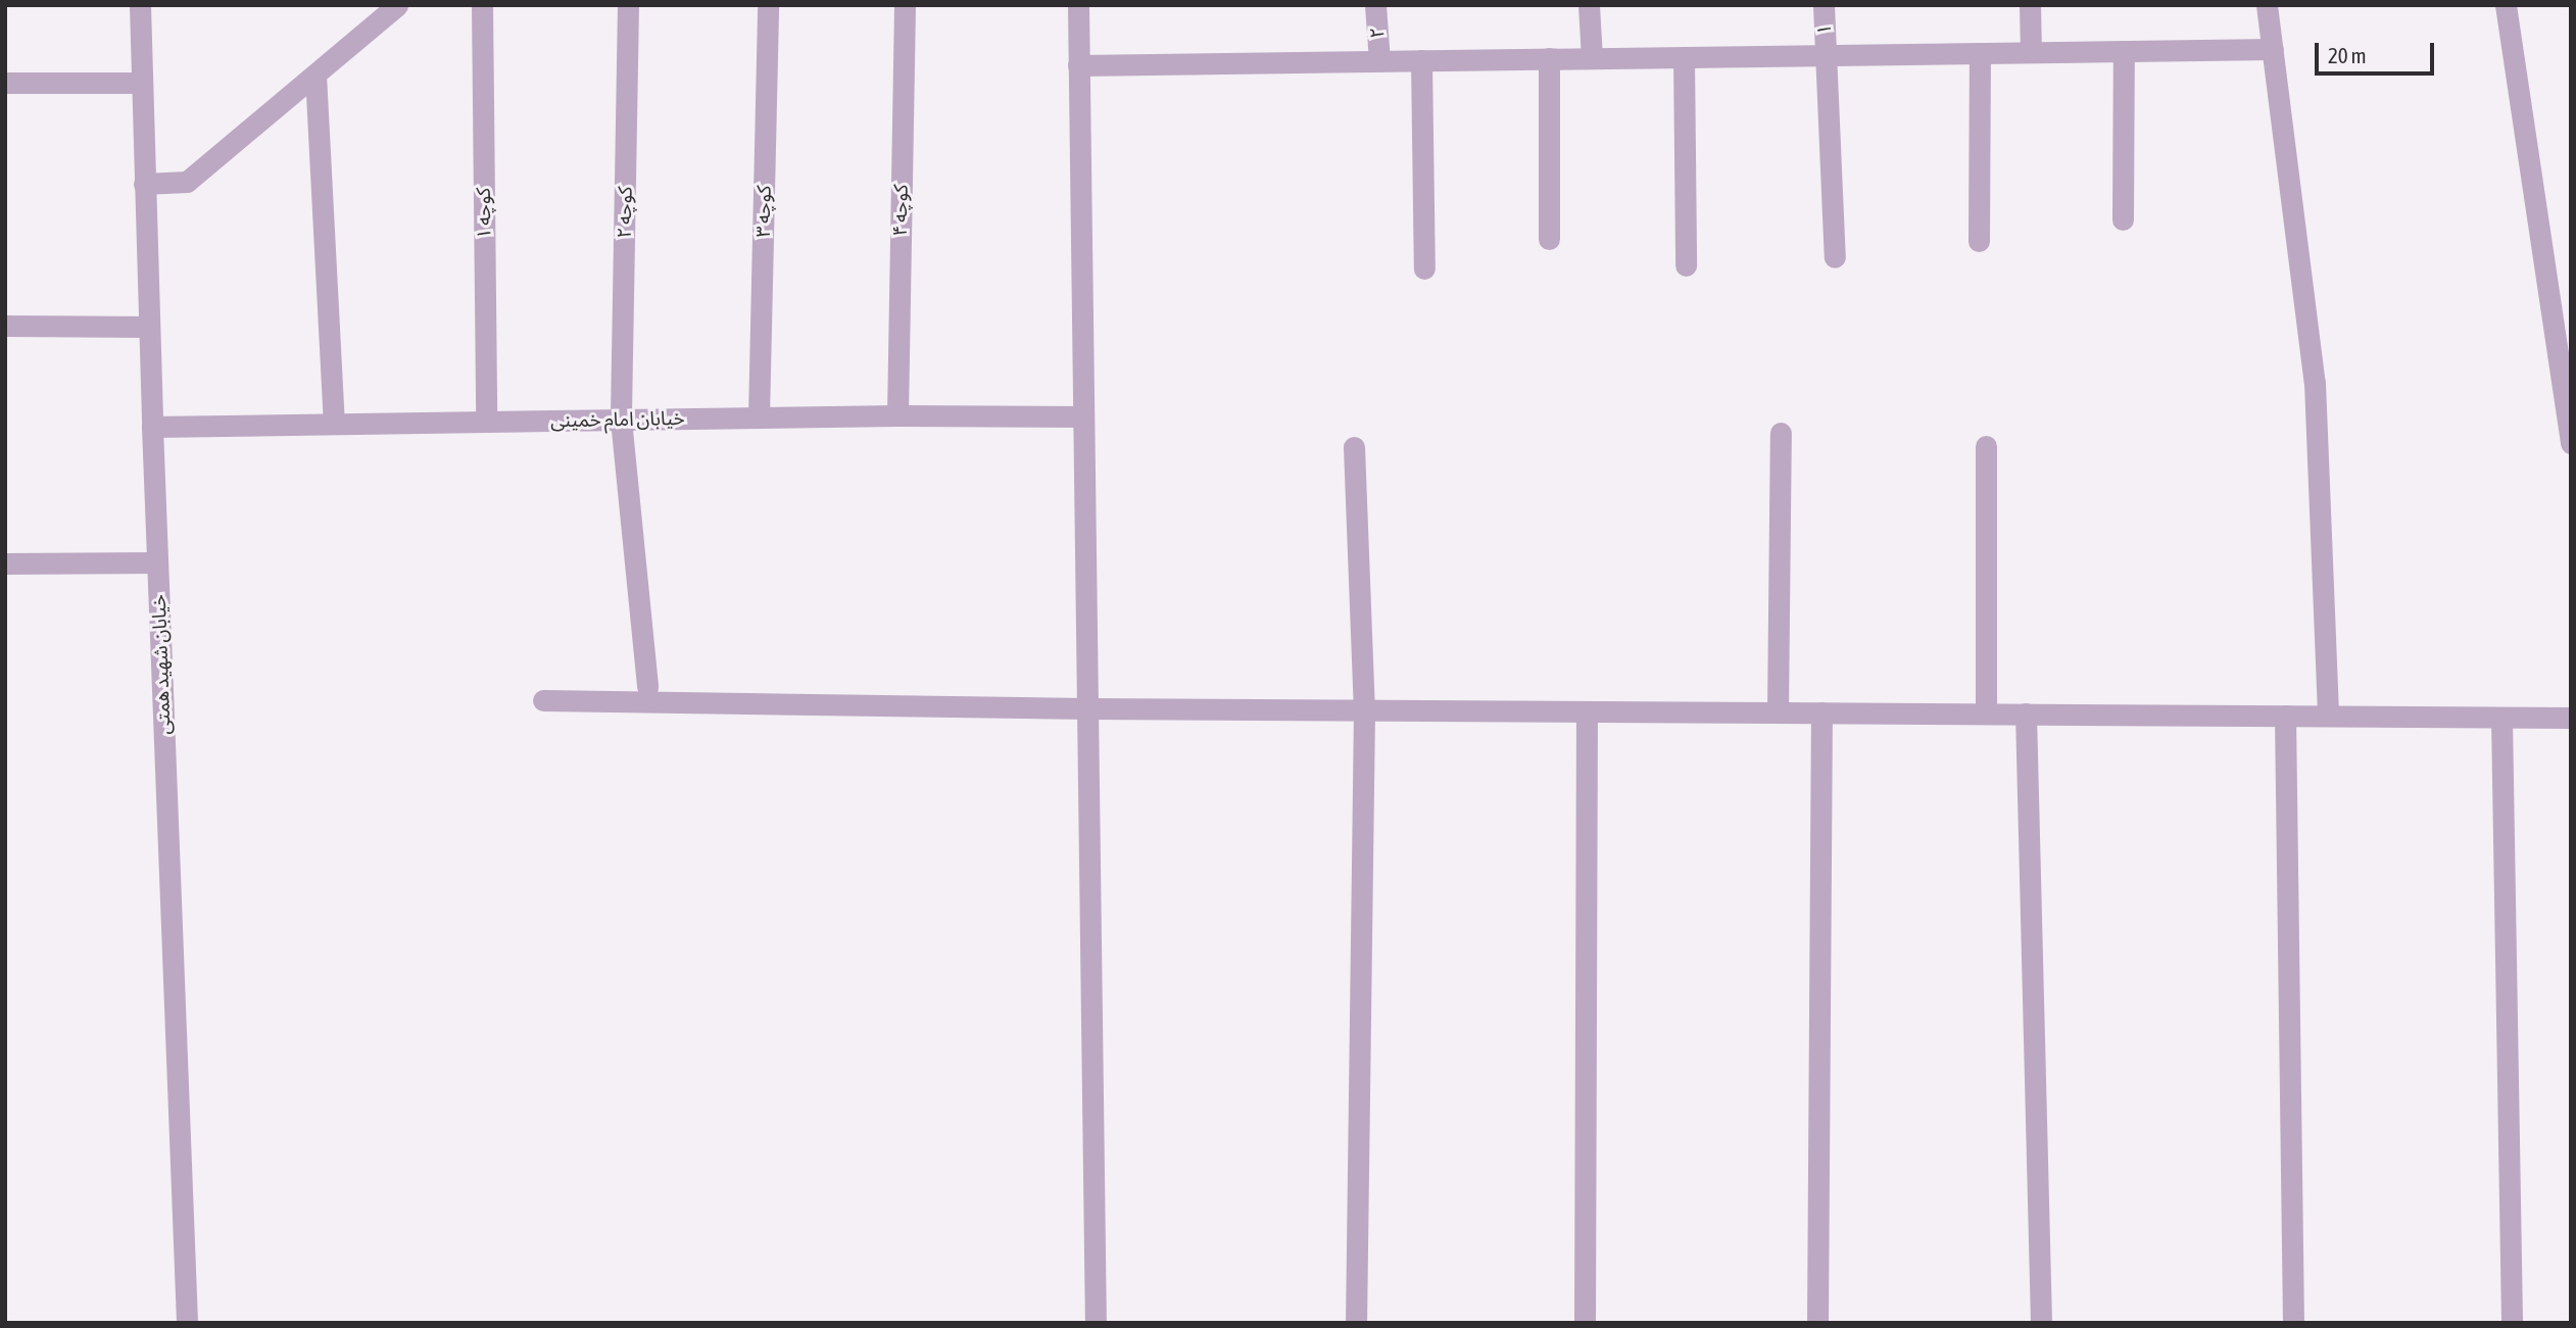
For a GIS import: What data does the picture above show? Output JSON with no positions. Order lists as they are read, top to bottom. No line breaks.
{"streets":{"street":["۱","۲","کوچه ۴","کوچه ۳","کوچه ۲","کوچه ۱","خیابان امام خمینی","خیابان شهید همتی"]},"crossings":[["کوچه ۴","خیابان امام خمینی"],["کوچه ۳","خیابان امام خمینی"],["کوچه ۲","خیابان امام خمینی"],["کوچه ۱","خیابان امام خمینی"],["خیابان امام خمینی","خیابان شهید همتی"]],"scale_bar":"20 m"}
